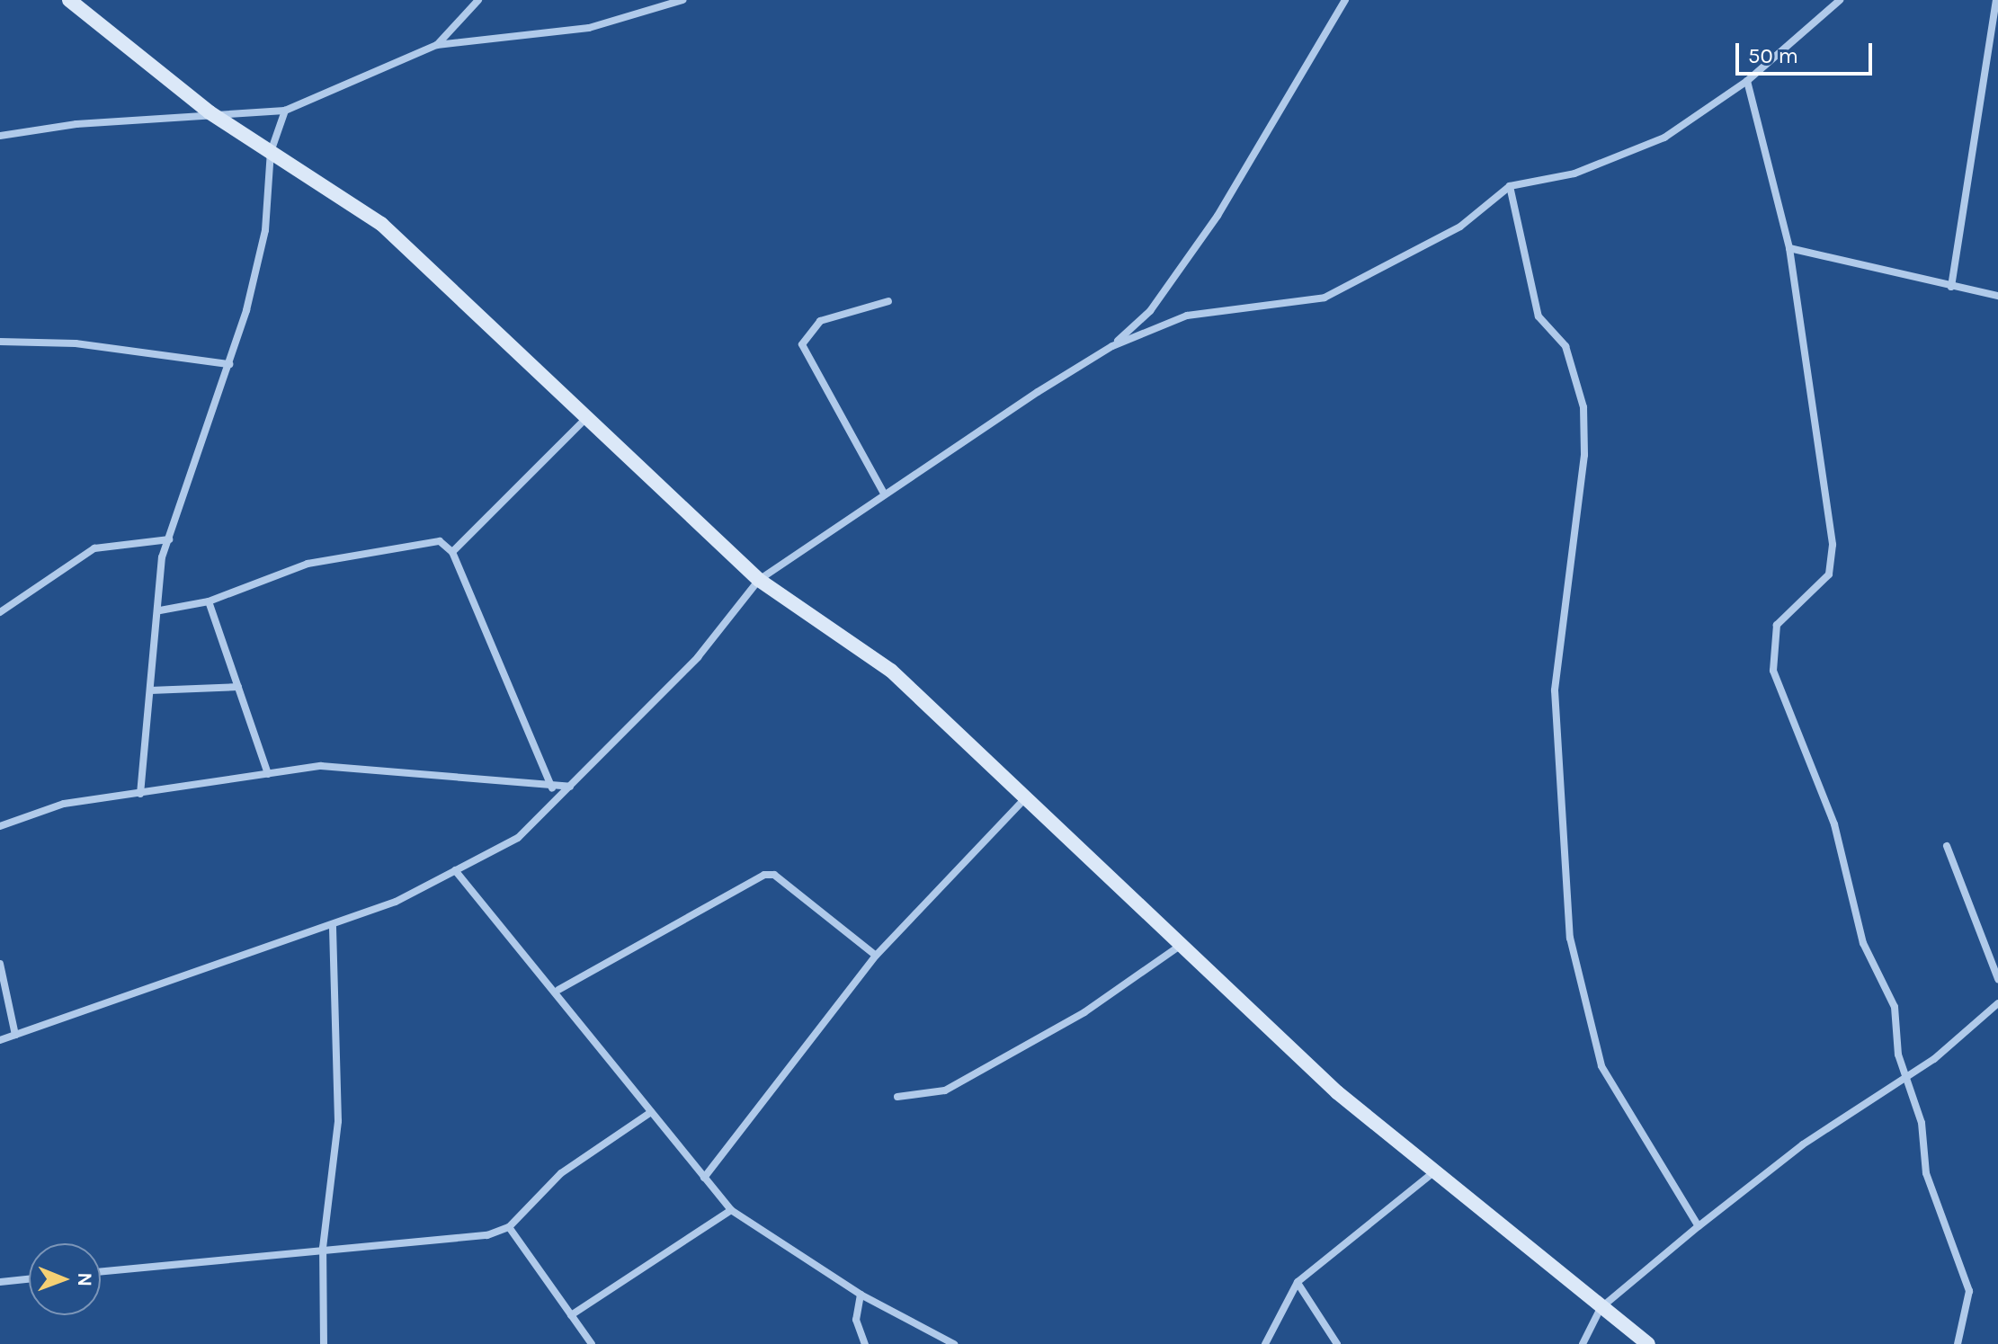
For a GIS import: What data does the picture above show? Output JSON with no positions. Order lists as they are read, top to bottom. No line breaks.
{"scale_bar":"50 m","north":"right"}
